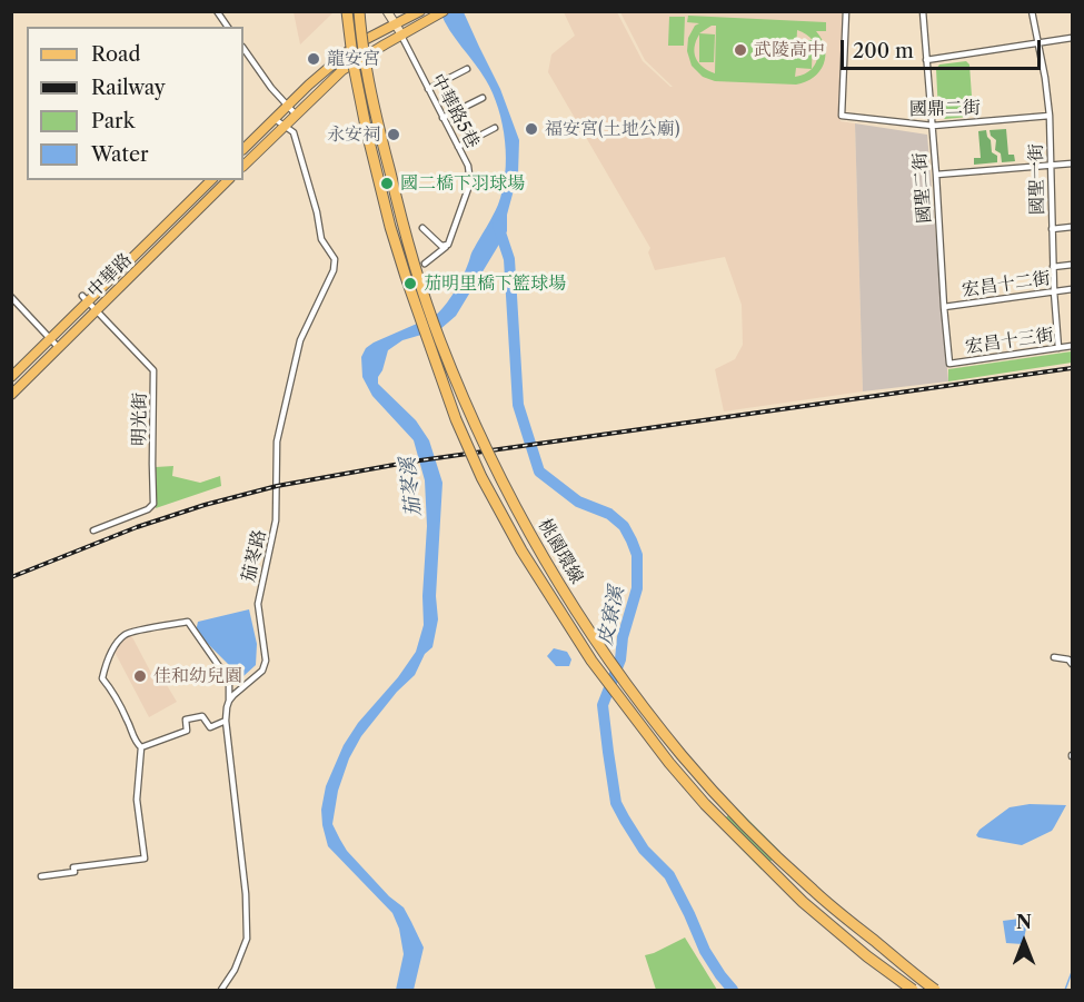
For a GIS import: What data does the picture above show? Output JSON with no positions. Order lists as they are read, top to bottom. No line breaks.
{"streets":{"highway":["桃園環線"],"main road":["中華路"],"street":["國鼎二街","中華路5巷","國聖一街","國聖二街","宏昌十二街","宏昌十三街","明光街","茄苳路"]},"crossings":[["國鼎二街","國聖一街"],["國鼎二街","國聖二街"],["國聖一街","宏昌十二街"],["國聖一街","宏昌十三街"],["國聖二街","宏昌十二街"],["國聖二街","宏昌十三街"],["中華路","明光街"]],"water":["茄苳溪","皮寮溪"],"places":["武陵高中","龍安宮","福安宮(土地公廟)","永安祠","國二橋下羽球場","茄明里橋下籃球場","佳和幼兒園"],"legend":["Road","Railway","Park","Water"],"scale_bar":"200 m","north":"top"}
